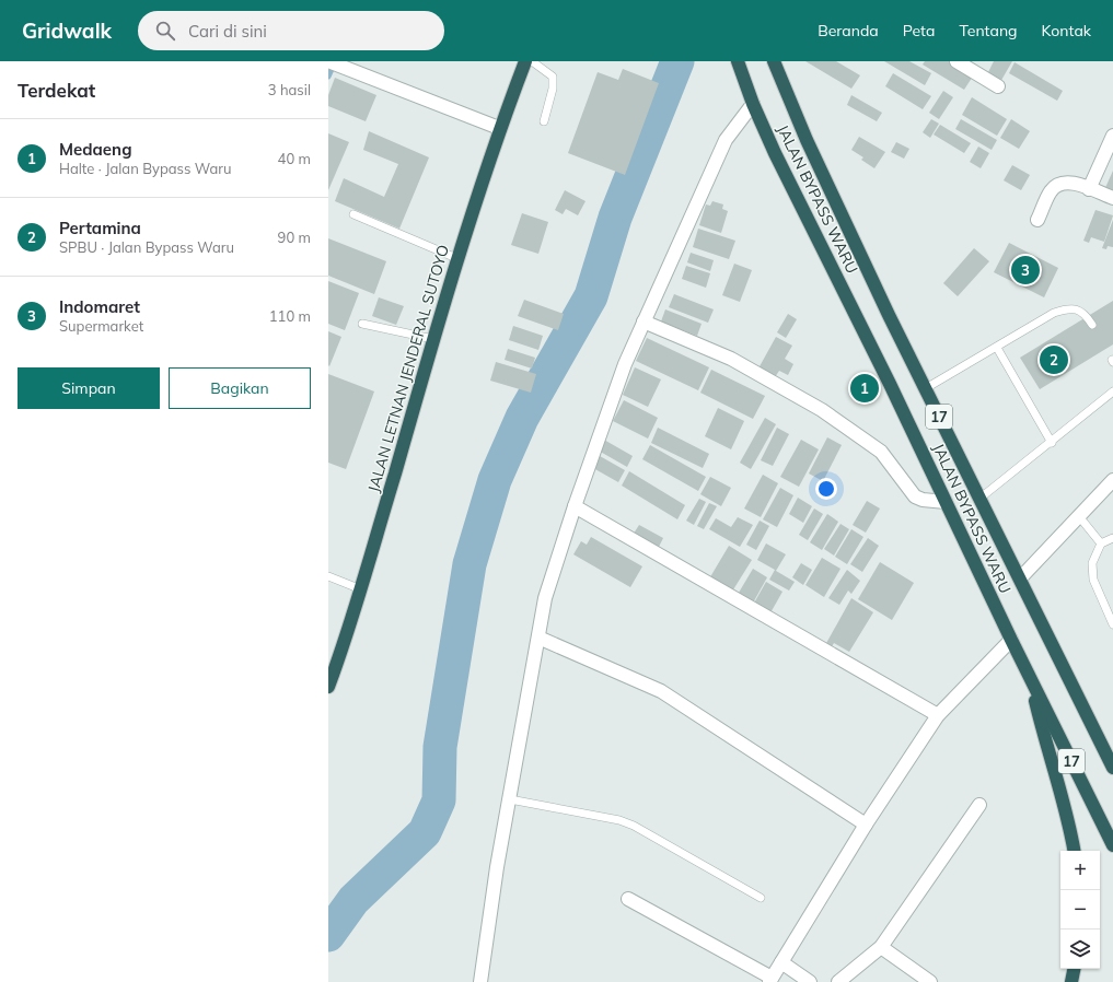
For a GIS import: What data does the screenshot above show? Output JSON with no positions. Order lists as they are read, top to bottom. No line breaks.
{"streets":{"highway":["JALAN BYPASS WARU","JALAN LETNAN JENDERAL SUTOYO","17"]},"page":{"header":"Gridwalk","search":"Cari di sini","nav":["Beranda","Peta","Tentang","Kontak"],"heading":["Terdekat","3 hasil"],"list":[{"mark":"1","name":"Medaeng","note":"Halte · Jalan Bypass Waru","value":"40 m"},{"mark":"2","name":"Pertamina","note":"SPBU · Jalan Bypass Waru","value":"90 m"},{"mark":"3","name":"Indomaret","note":"Supermarket","value":"110 m"}],"pins":["3","2","1"],"buttons":["Simpan","Bagikan"],"map_buttons":["+","−"]}}
